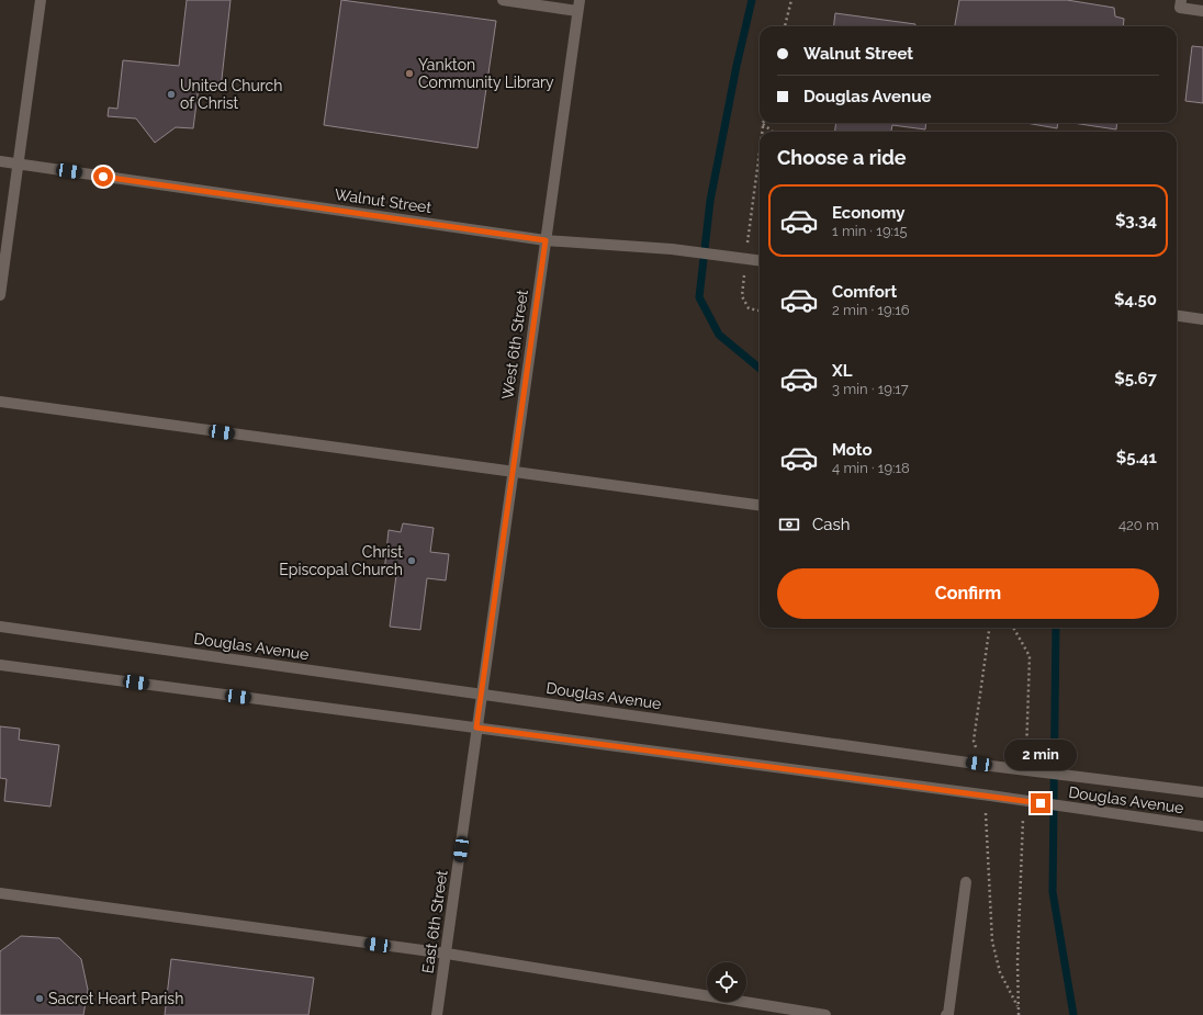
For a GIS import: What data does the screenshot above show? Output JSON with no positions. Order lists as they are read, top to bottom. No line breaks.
{"streets":{"street":["Walnut Street","West 6th Street","Douglas Avenue","East 6th Street"]},"crossings":[["Walnut Street","West 6th Street"],["West 6th Street","Douglas Avenue"],["West 6th Street","East 6th Street"],["Douglas Avenue","East 6th Street"]],"places":["Yankton Community Library","United Church of Christ","Christ Episcopal Church","Sacret Heart Parish"],"page":{"banner":["Walnut Street","Douglas Avenue"],"heading":"Choose a ride","list":[{"name":"Economy","note":"1 min · 19:15","value":"$3.34"},{"name":"Comfort","note":"2 min · 19:16","value":"$4.50"},{"name":"XL","note":"3 min · 19:17","value":"$5.67"},{"name":"Moto","note":"4 min · 19:18","value":"$5.41"}],"pay":["Cash","420 m"],"buttons":"Confirm","bubble":"2 min"}}
